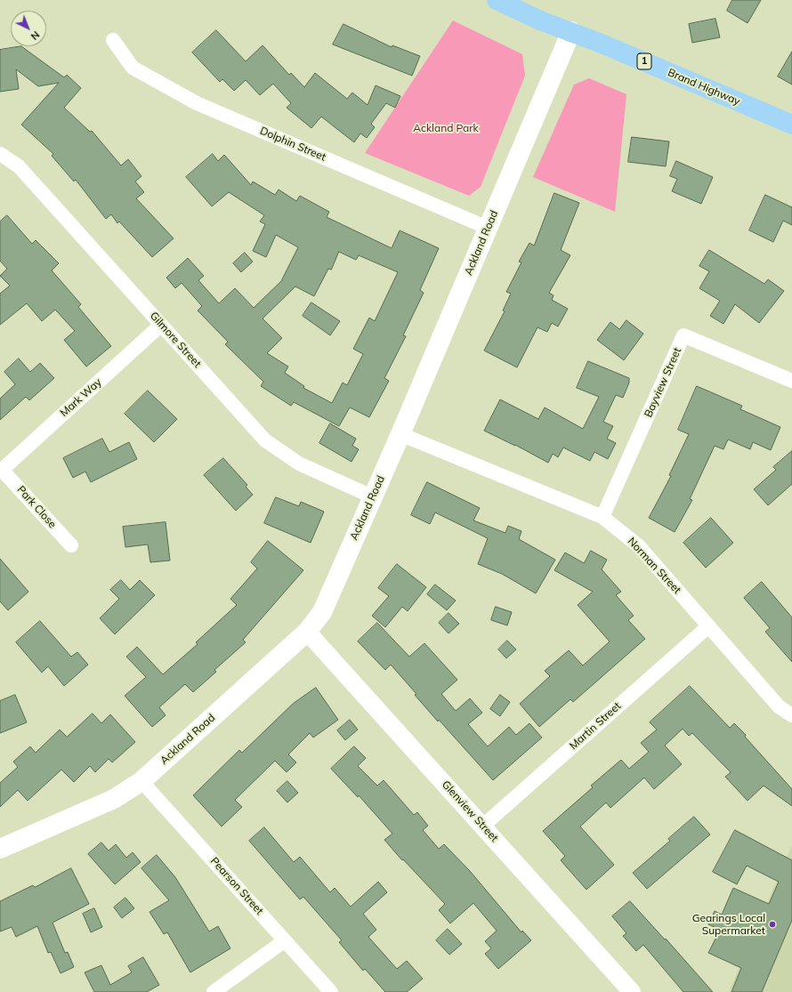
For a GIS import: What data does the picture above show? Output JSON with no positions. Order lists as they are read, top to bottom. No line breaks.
{"streets":{"highway":["1","Brand Highway"],"main road":["Ackland Road"],"street":["Dolphin Street","Gilmore Street","Bayview Street","Mark Way","Park Close","Norman Street","Martin Street","Glenview Street","Pearson Street"]},"crossings":[["Brand Highway","Ackland Road"],["Dolphin Street","Ackland Road"],["Ackland Road","Gilmore Street"],["Ackland Road","Norman Street"],["Ackland Road","Glenview Street"],["Ackland Road","Pearson Street"],["Gilmore Street","Mark Way"],["Bayview Street","Norman Street"],["Mark Way","Park Close"],["Norman Street","Martin Street"],["Martin Street","Glenview Street"]],"parks":["Ackland Park"],"places":["Gearings Local Supermarket"],"north":"bottom right"}
